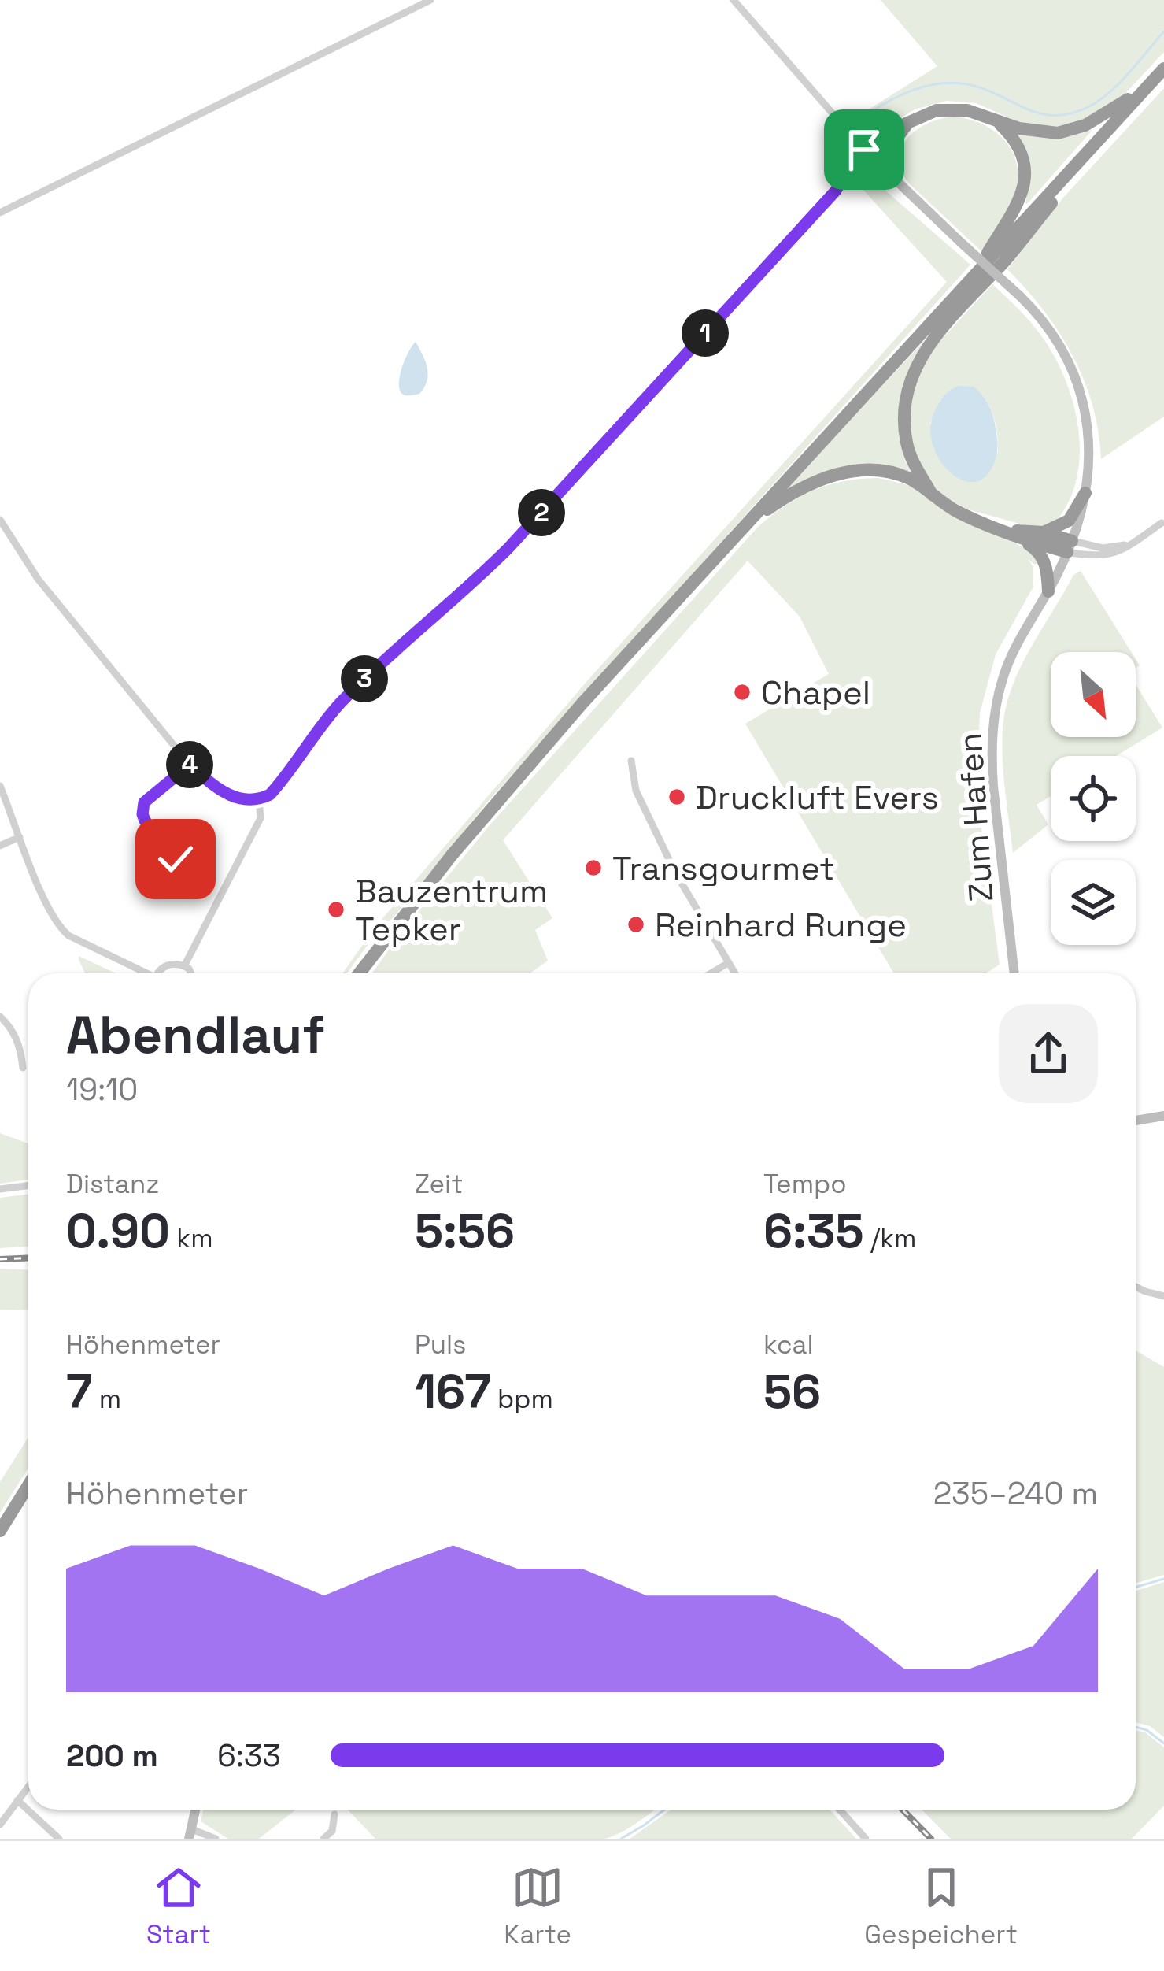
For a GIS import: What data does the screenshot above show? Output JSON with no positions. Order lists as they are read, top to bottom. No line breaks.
{"streets":{"main road":["Zum Hafen"]},"places":["Chapel","Druckluft Evers","Transgourmet","Bauzentrum Tepker","Reinhard Runge"],"north":"bottom right","page":{"pins":["1","2","3","4"],"heading":["Abendlauf","19:10"],"stats":[["Distanz","0.90 km"],["Zeit","5:56"],["Tempo","6:35 /km"],["Höhenmeter","7 m"],["Puls","167 bpm"],["kcal","56"]],"chart":["Höhenmeter","235–240 m"],"list":[{"name":"200 m","note":"6:33"}],"tabs":["Start","Karte","Gespeichert"]}}
